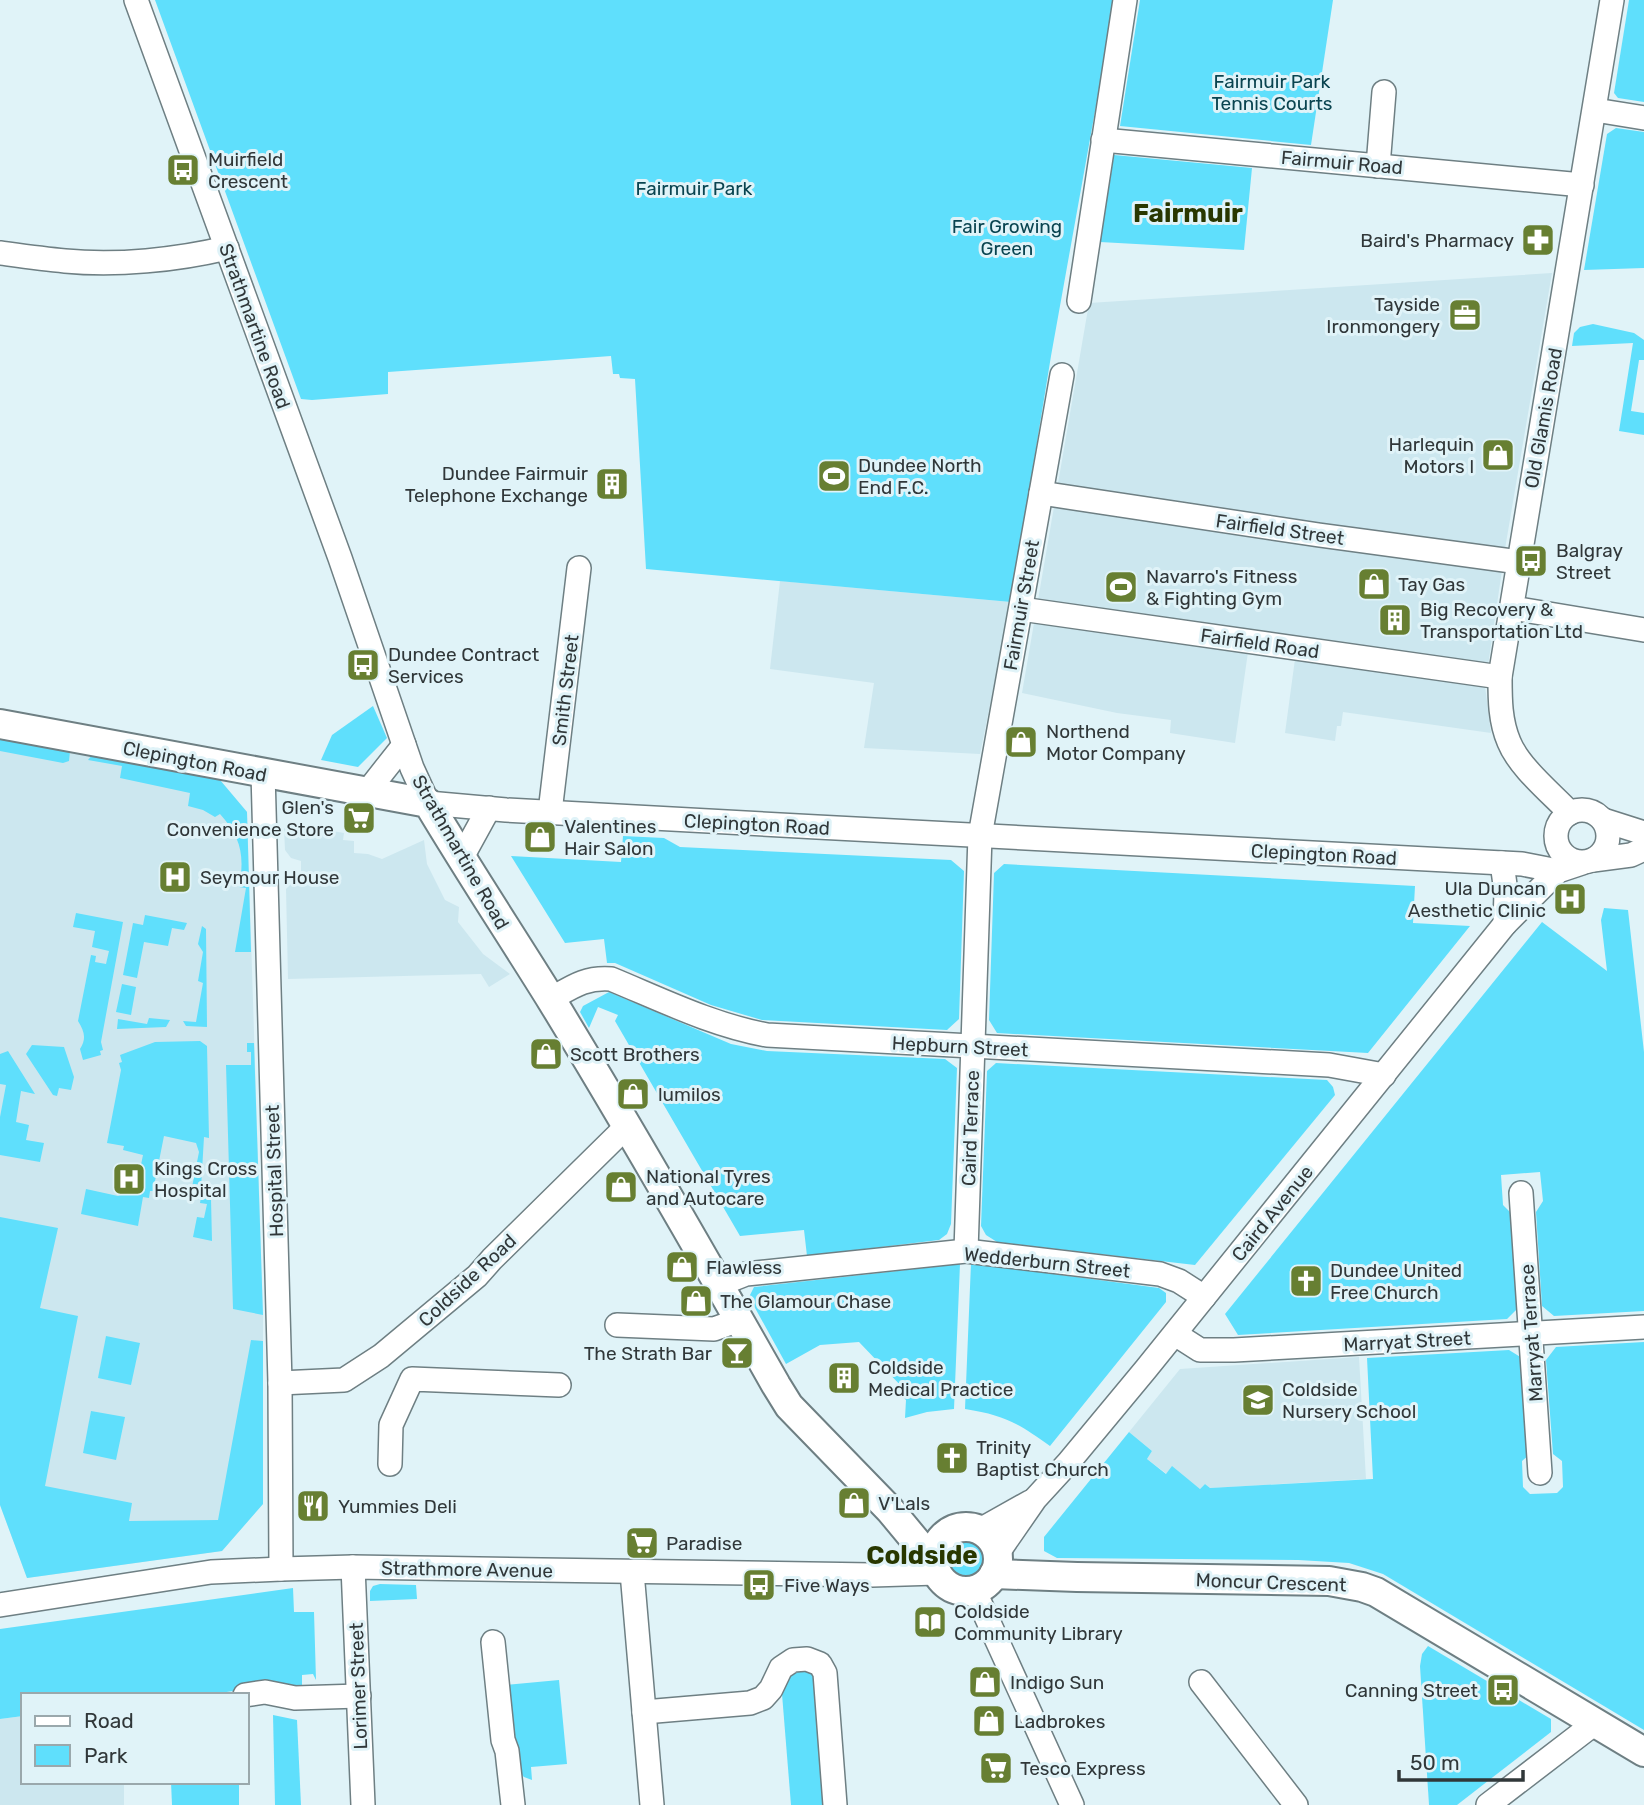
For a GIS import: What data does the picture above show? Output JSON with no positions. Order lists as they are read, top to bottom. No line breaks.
{"streets":{"main road":["Strathmartine Road","Clepington Road","Moncur Crescent"],"street":["Fairmuir Road","Old Glamis Road","Fairfield Street","Fairmuir Street","Fairfield Road","Smith Street","Hepburn Street","Caird Terrace","Hospital Street","Caird Avenue","Wedderburn Street","Coldside Road","Marryat Terrace","Marryat Street","Strathmore Avenue","Lorimer Street"]},"crossings":[["Fairmuir Road","Old Glamis Road"],["Strathmartine Road","Clepington Road"],["Strathmartine Road","Hepburn Street"],["Strathmartine Road","Caird Avenue"],["Strathmartine Road","Wedderburn Street"],["Strathmartine Road","Coldside Road"],["Strathmartine Road","Strathmore Avenue"],["Strathmartine Road","Moncur Crescent"],["Old Glamis Road","Fairfield Street"],["Old Glamis Road","Fairfield Road"],["Old Glamis Road","Clepington Road"],["Fairfield Street","Fairmuir Street"],["Fairmuir Street","Fairfield Road"],["Fairmuir Street","Clepington Road"],["Fairmuir Street","Caird Terrace"],["Smith Street","Clepington Road"],["Clepington Road","Caird Terrace"],["Clepington Road","Hospital Street"],["Clepington Road","Caird Avenue"],["Hepburn Street","Caird Terrace"],["Hepburn Street","Caird Avenue"],["Caird Terrace","Wedderburn Street"],["Hospital Street","Coldside Road"],["Hospital Street","Strathmore Avenue"],["Caird Avenue","Wedderburn Street"],["Caird Avenue","Marryat Street"],["Caird Avenue","Strathmore Avenue"],["Caird Avenue","Moncur Crescent"],["Marryat Terrace","Marryat Street"],["Strathmore Avenue","Moncur Crescent"],["Strathmore Avenue","Lorimer Street"]],"districts":["Fairmuir","Coldside"],"parks":["Fairmuir Park Tennis Courts","Fairmuir Park","Fair Growing Green"],"places":{"bus stop":["Muirfield Crescent","Balgray Street","Dundee Contract Services","Five Ways","Canning Street"],"pharmacy":["Baird's Pharmacy"],"office":["Tayside Ironmongery"],"shop":["Harlequin Motors l","Tay Gas","Northend Motor Company","Valentines Hair Salon","Scott Brothers","lumilos","National Tyres and Autocare","Flawless","The Glamour Chase","V'Lals","Indigo Sun","Ladbrokes"],"sports":["Dundee North End F.C.","Navarro's Fitness & Fighting Gym"],"building":["Dundee Fairmuir Telephone Exchange","Big Recovery & Transportation Ltd","Coldside Medical Practice"],"supermarket":["Glen's Convenience Store","Paradise","Tesco Express"],"hospital":["Seymour House","Ula Duncan Aesthetic Clinic","Kings Cross Hospital"],"church":["Dundee United Free Church","Trinity Baptist Church"],"bar":["The Strath Bar"],"school or university":["Coldside Nursery School"],"restaurant":["Yummies Deli"],"library":["Coldside Community Library"]},"legend":["Road","Park"],"scale_bar":"50 m"}
